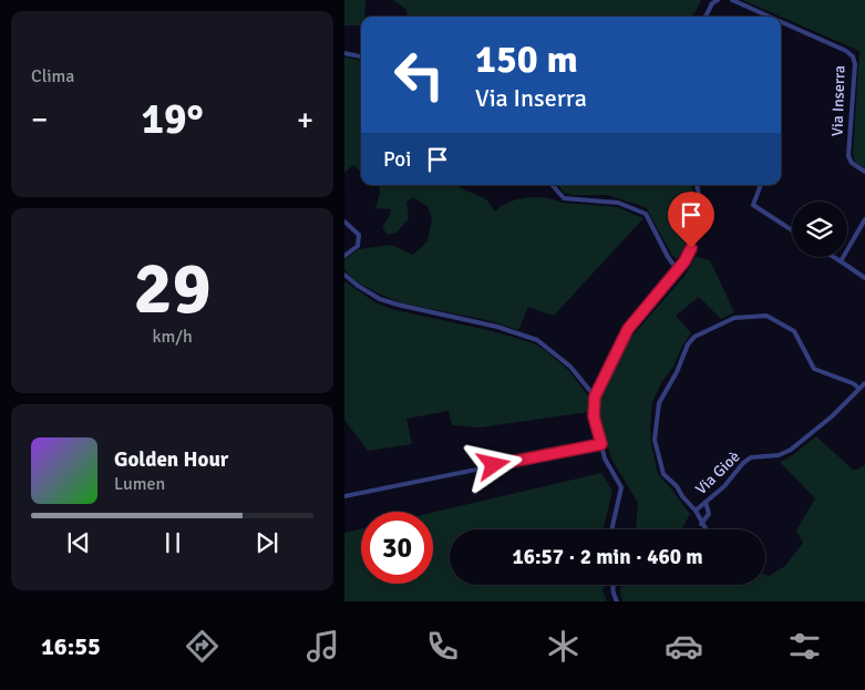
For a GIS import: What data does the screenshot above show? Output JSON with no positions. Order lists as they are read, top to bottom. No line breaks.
{"streets":{"street":["Via Inserra","Via Gioè"]},"page":{"tile":["Clima",["29","km/h"]],"turn":["150 m","Via Inserra"],"heat":["−","19°","+"],"then":"Poi","song":["Golden Hour","Lumen"],"limit":"30","trip":"16:57 · 2 min · 460 m","tabs":"16:55"}}
